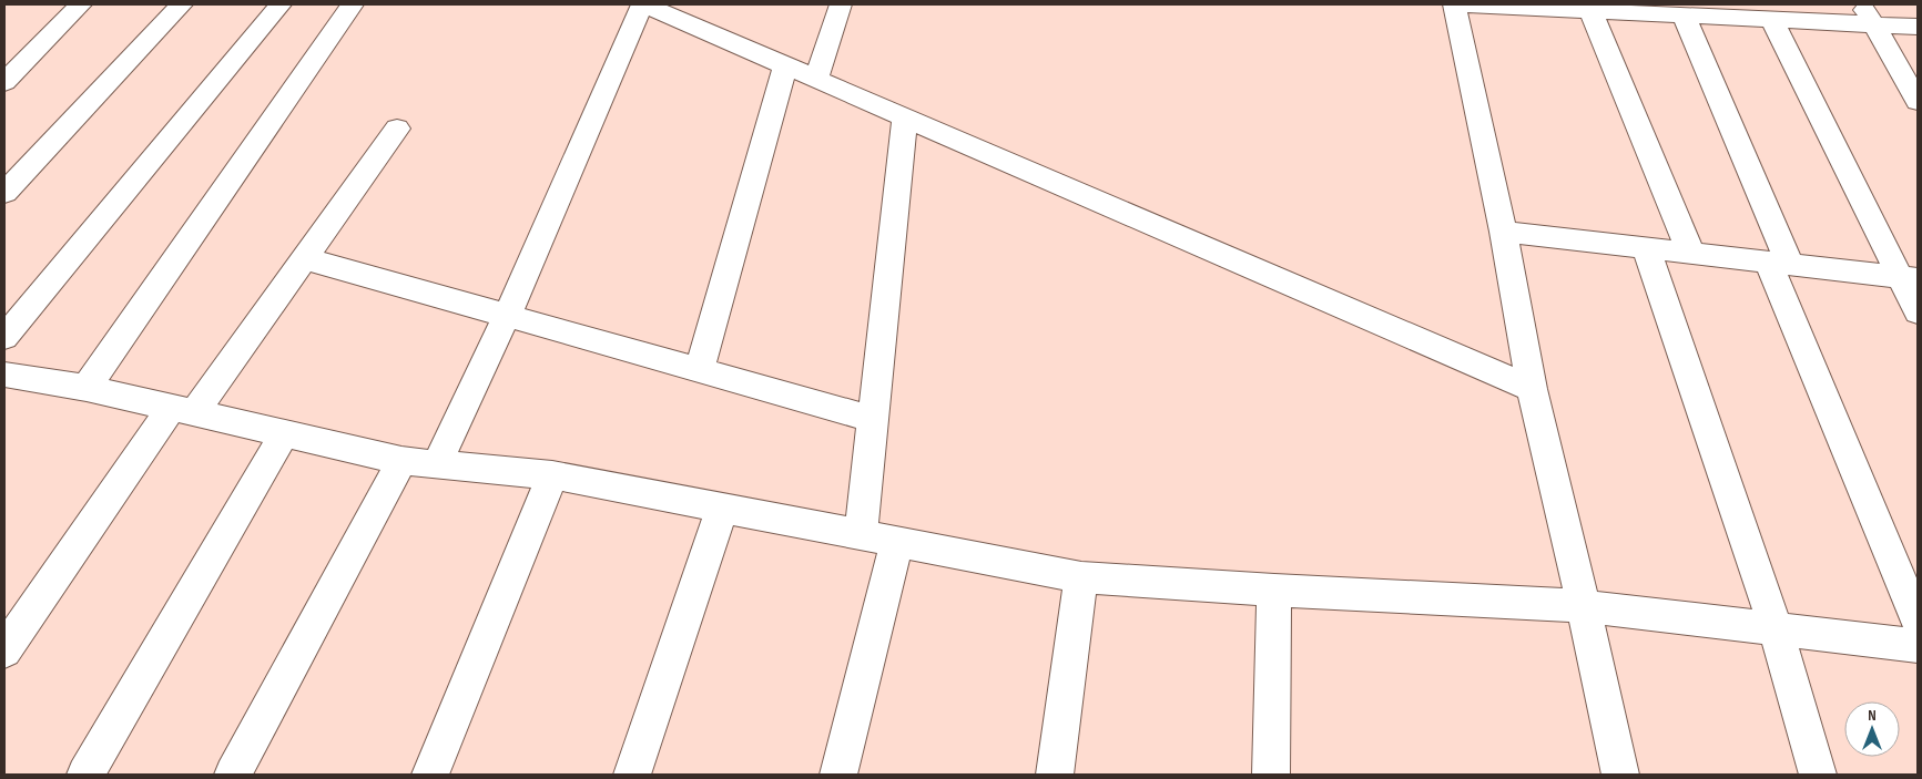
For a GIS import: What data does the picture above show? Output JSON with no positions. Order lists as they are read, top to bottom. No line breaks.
{"north":"top"}
